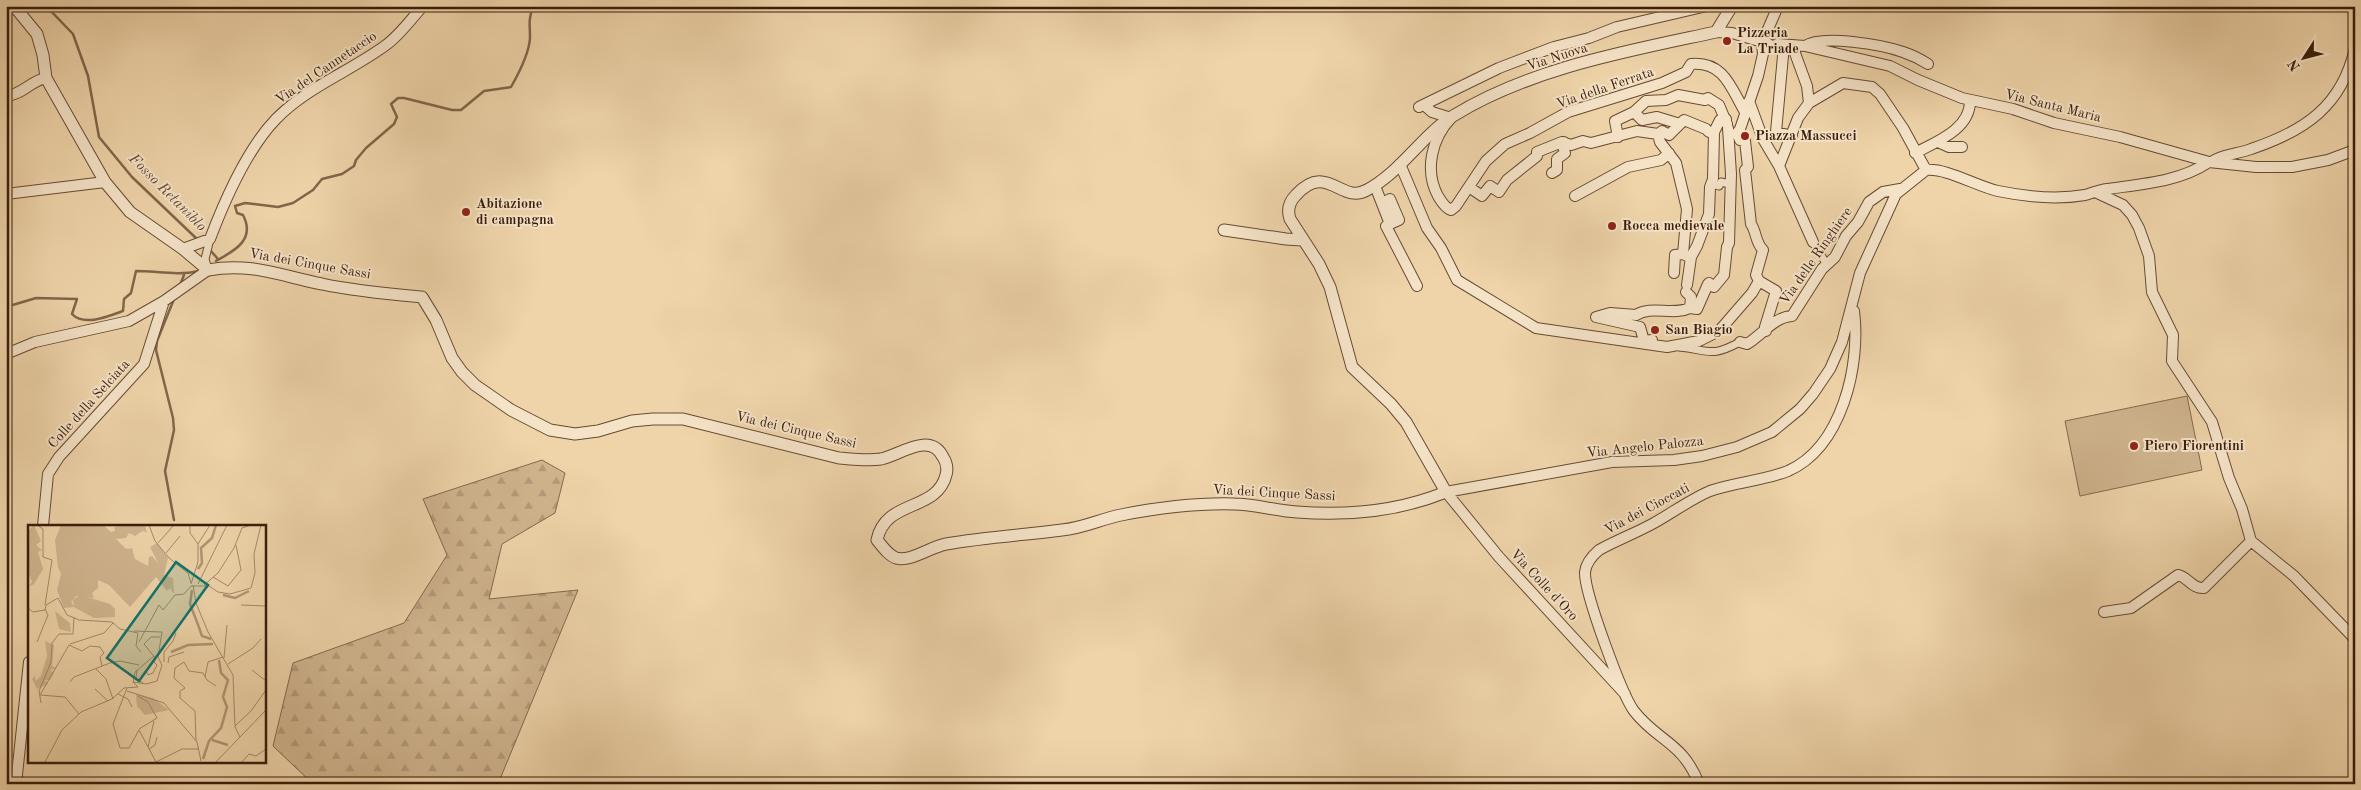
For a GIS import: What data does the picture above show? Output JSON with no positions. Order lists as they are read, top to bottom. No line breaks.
{"streets":{"street":["Via Nuova","Via del Cannetaccio","Via della Ferrata","Via Santa Maria","Via delle Ringhiere","Via dei Cinque Sassi","Colle della Selciata","Via Angelo Palozza","Via dei Cioccati","Via Colle d'Oro"]},"crossings":[["Via Nuova","Via della Ferrata"],["Via Nuova","Via Santa Maria"],["Via delle Ringhiere","Via Angelo Palozza"],["Via dei Cinque Sassi","Via Angelo Palozza"],["Via dei Cinque Sassi","Via Colle d'Oro"],["Via Angelo Palozza","Via dei Cioccati"],["Via Angelo Palozza","Via Colle d'Oro"],["Via dei Cioccati","Via Colle d'Oro"]],"water":["Fosso Retaniblo"],"places":["Pizzeria La Triade","Piazza Massucci","Abitazione di campagna","Rocca medievale","San Biagio","Piero Fiorentini"],"north":"bottom left"}
